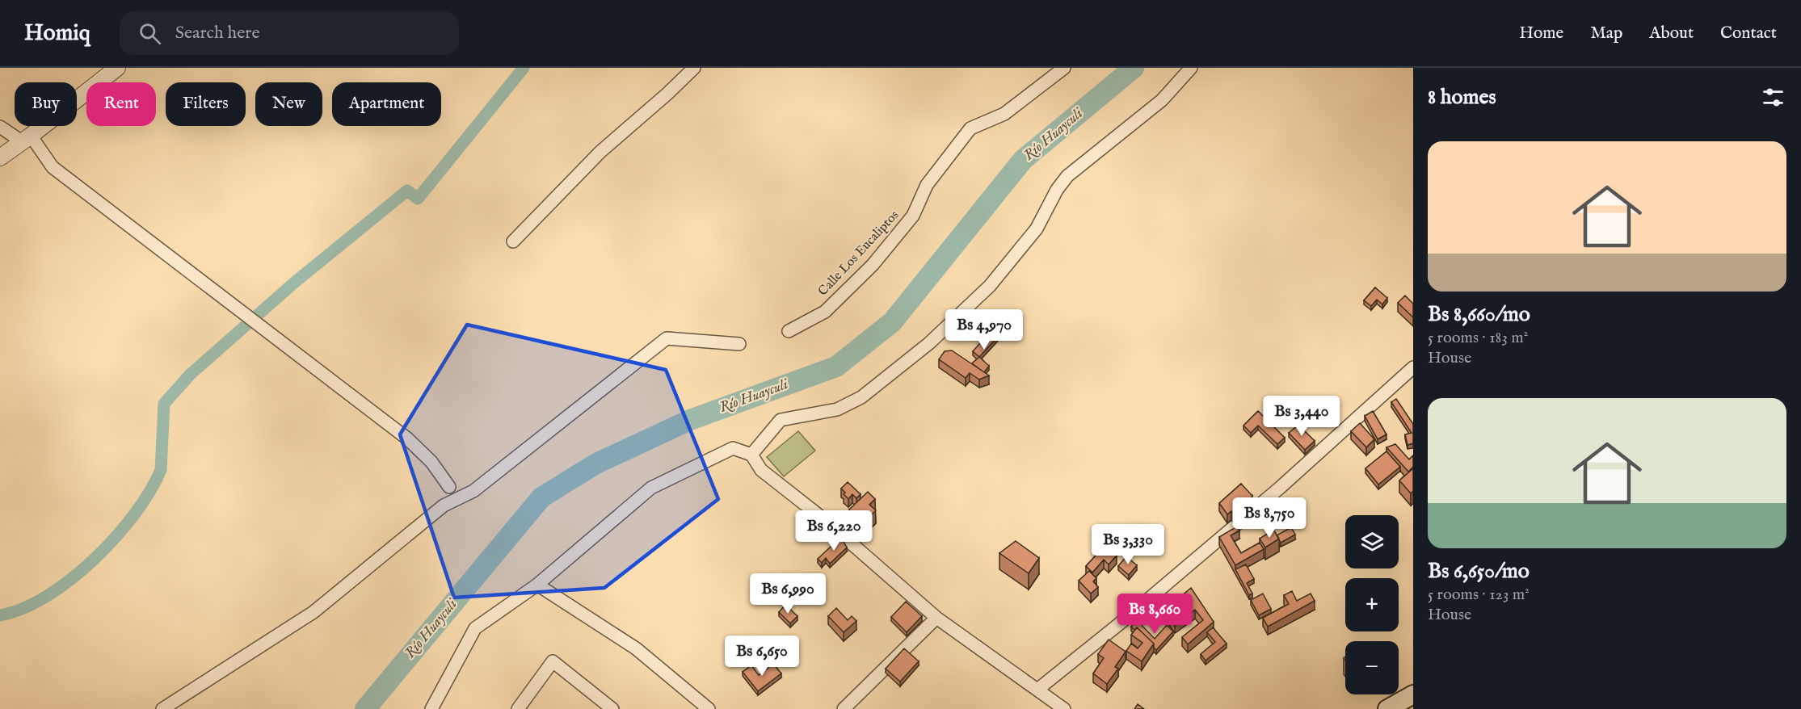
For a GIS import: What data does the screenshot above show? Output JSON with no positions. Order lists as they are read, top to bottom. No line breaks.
{"streets":{"street":["Calle Los Eucaliptos"]},"water":["Río Huayculi"],"page":{"header":"Homiq","search":"Search here","nav":["Home","Map","About","Contact"],"heading":"8 homes","chip":["Buy","Rent","Filters","New","Apartment"],"list":[{"name":"Bs 8,660/mo","note":"5 rooms · 183 m² · House"},{"name":"Bs 6,650/mo","note":"5 rooms · 123 m² · House"}],"price":["Bs 4,970","Bs 3,440","Bs 8,750","Bs 6,220","Bs 3,330","Bs 6,990","Bs 8,660","Bs 6,650"],"map_buttons":["+","−"]}}
